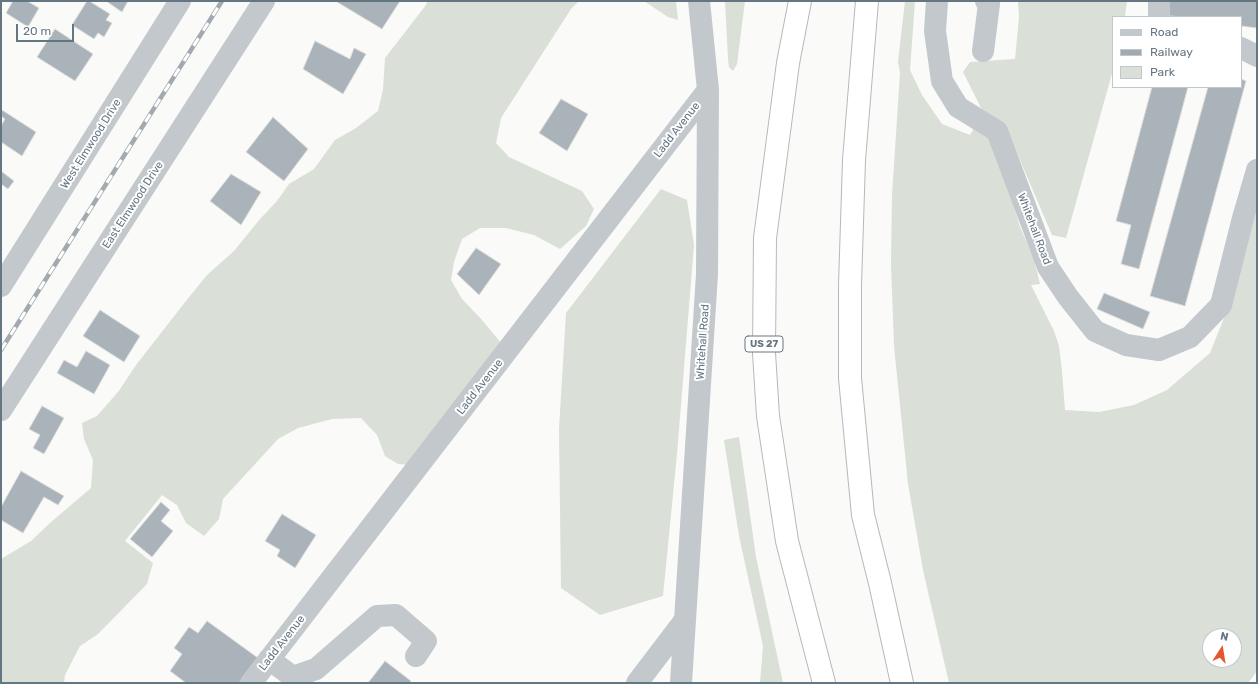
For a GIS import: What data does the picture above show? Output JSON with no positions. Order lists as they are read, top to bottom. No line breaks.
{"streets":{"highway":["US 27"],"street":["Ladd Avenue","West Elmwood Drive","East Elmwood Drive","Whitehall Road"]},"crossings":[["Ladd Avenue","Whitehall Road"]],"legend":["Road","Railway","Park"],"scale_bar":"20 m","north":"top"}
